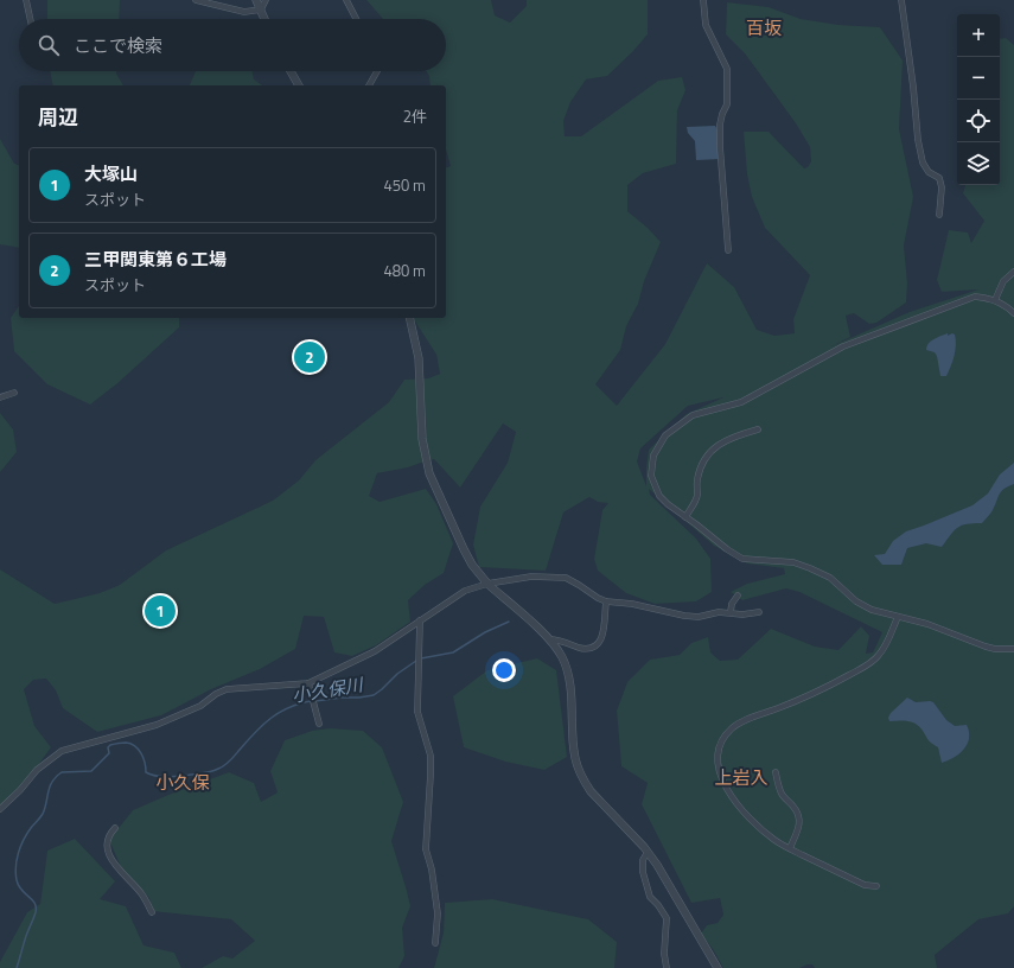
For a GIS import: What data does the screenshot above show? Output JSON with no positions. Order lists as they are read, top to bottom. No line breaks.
{"districts":["百坂","上岩入","小久保"],"water":["小久保川"],"page":{"map_buttons":["+","−"],"search":"ここで検索","heading":["周辺","2件"],"list":[{"mark":"1","name":"大塚山","note":"スポット","value":"450 m"},{"mark":"2","name":"三甲関東第６工場","note":"スポット","value":"480 m"}],"pins":["2","1"]}}
